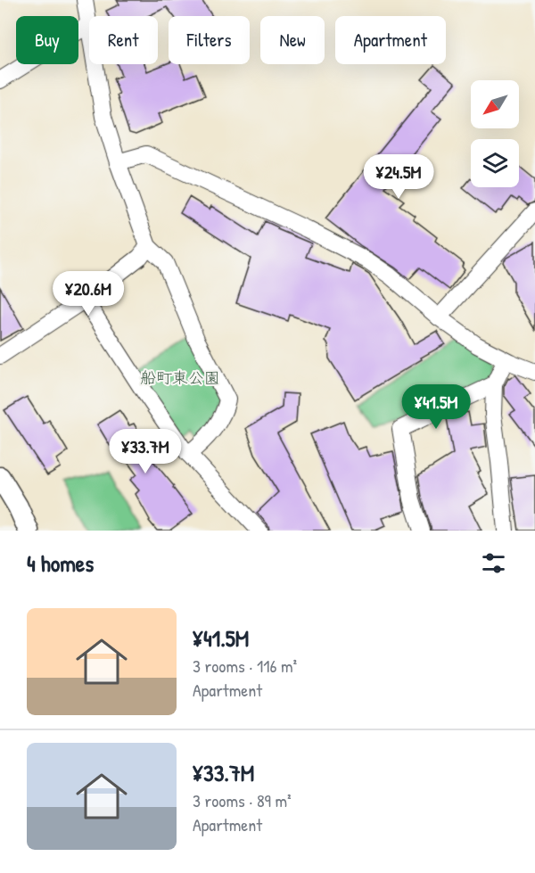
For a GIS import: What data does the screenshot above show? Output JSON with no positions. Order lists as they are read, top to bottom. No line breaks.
{"parks":["船町東公園"],"north":"bottom left","page":{"chip":["Buy","Rent","Filters","New","Apartment"],"price":["¥24.5M","¥20.6M","¥41.5M","¥33.7M"],"heading":"4 homes","list":[{"name":"¥41.5M","note":"3 rooms · 116 m² · Apartment"},{"name":"¥33.7M","note":"3 rooms · 89 m² · Apartment"}]}}
